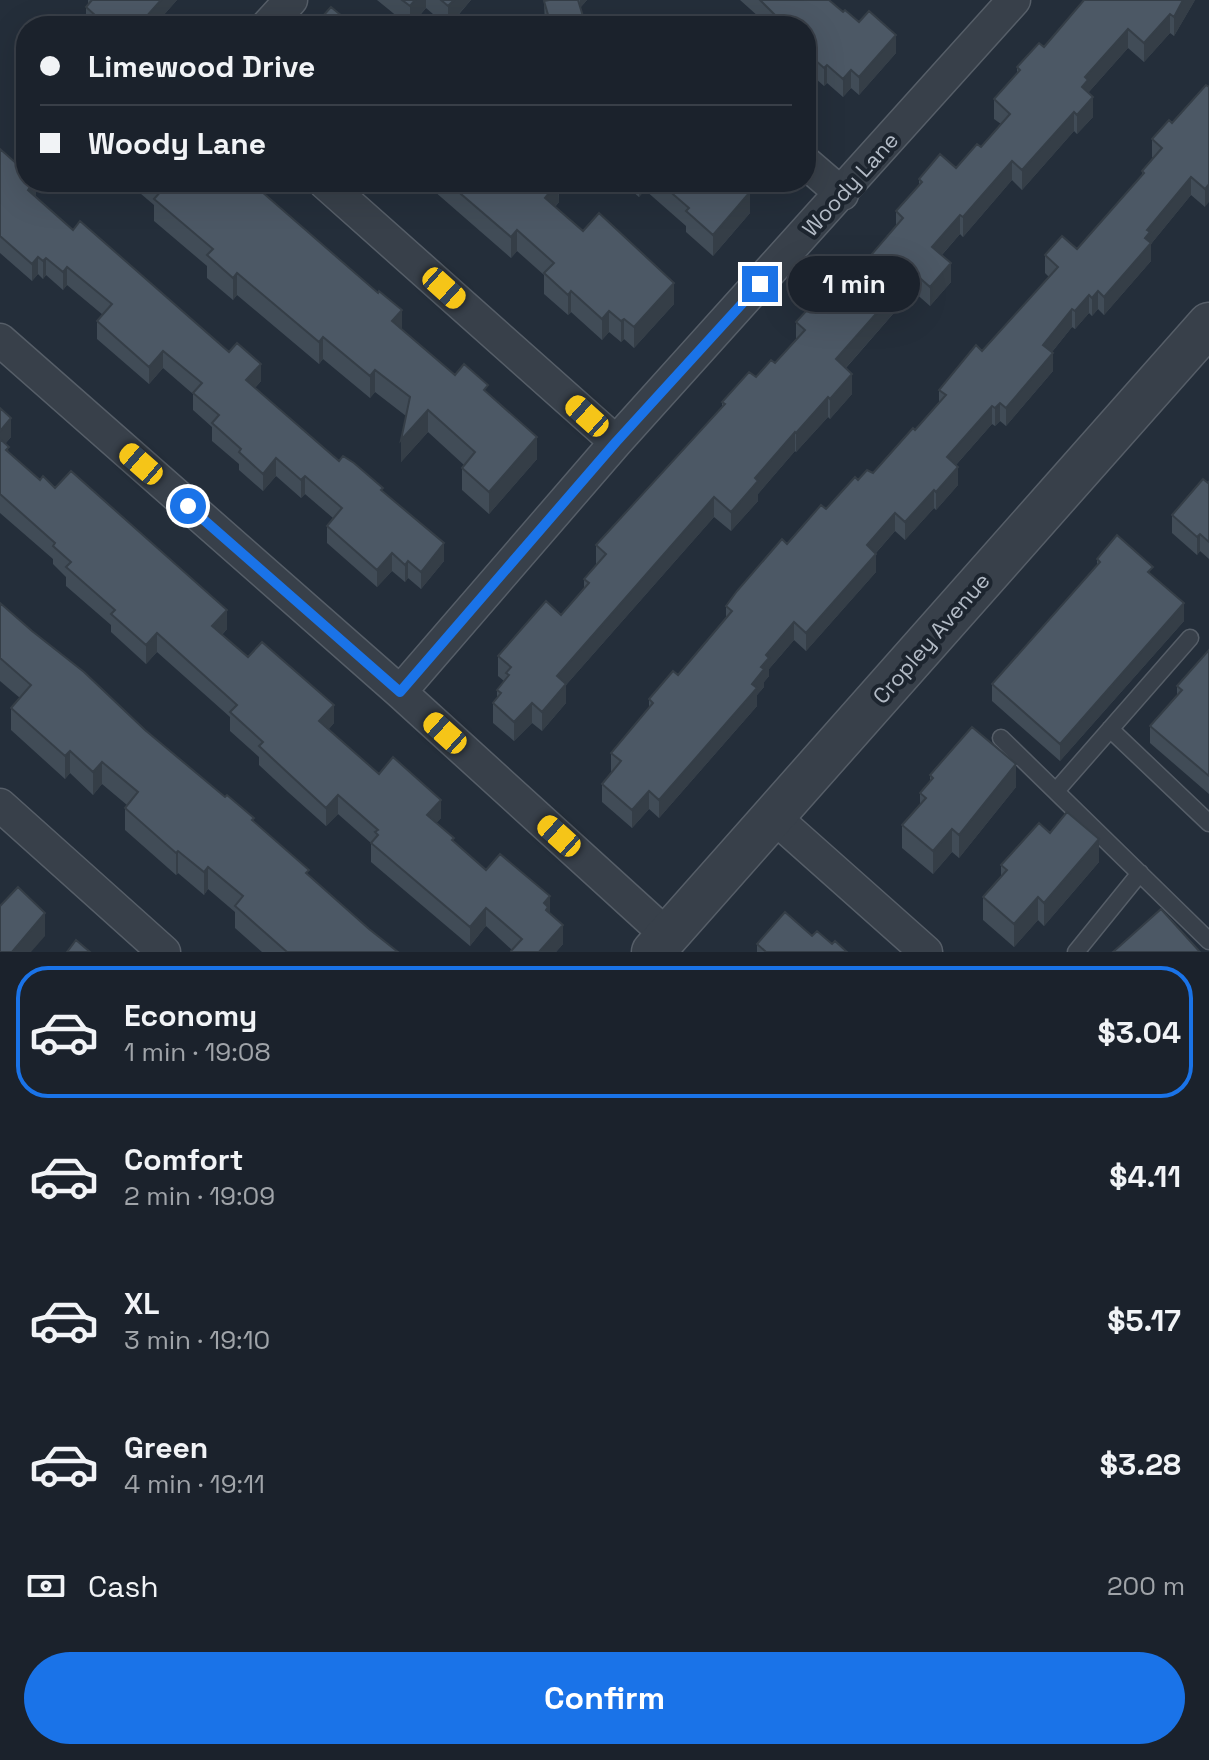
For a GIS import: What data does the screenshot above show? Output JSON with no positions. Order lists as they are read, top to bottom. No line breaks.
{"streets":{"street":["Woody Lane","Cropley Avenue"]},"page":{"banner":["Limewood Drive","Woody Lane"],"bubble":"1 min","list":[{"name":"Economy","note":"1 min · 19:08","value":"$3.04"},{"name":"Comfort","note":"2 min · 19:09","value":"$4.11"},{"name":"XL","note":"3 min · 19:10","value":"$5.17"},{"name":"Green","note":"4 min · 19:11","value":"$3.28"}],"pay":["Cash","200 m"],"buttons":"Confirm"}}
